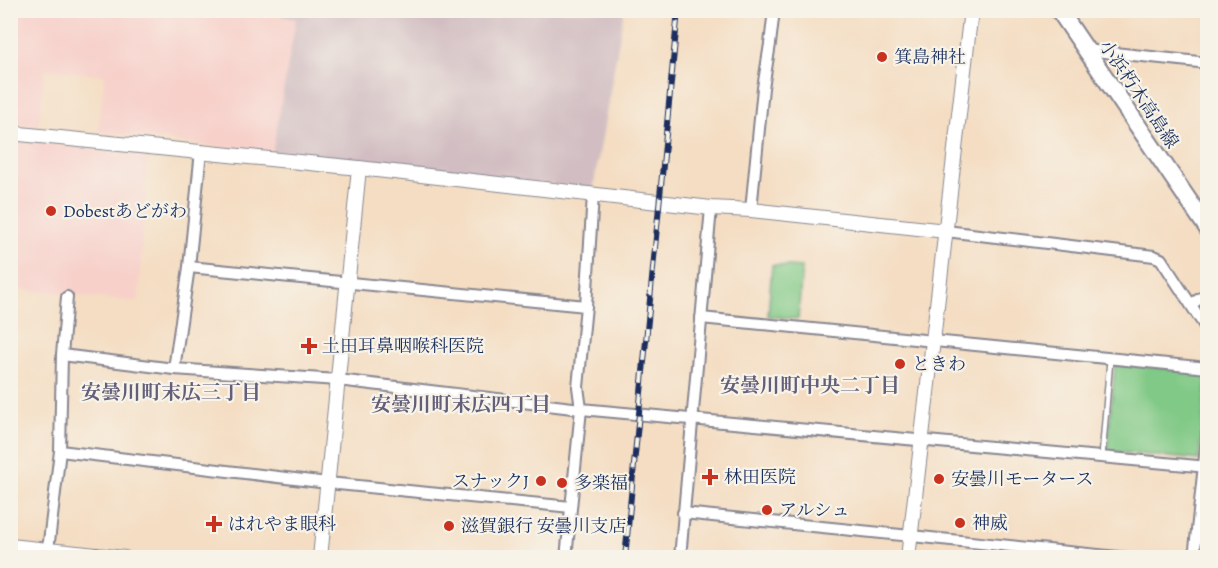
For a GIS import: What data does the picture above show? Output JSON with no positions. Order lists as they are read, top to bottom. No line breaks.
{"streets":{"main road":["小浜朽木高島線"]},"districts":["安曇川町中央二丁目","安曇川町末広三丁目","安曇川町末広四丁目"],"places":{"other":["箕島神社","Dobestあどがわ","ときわ","安曇川モータース","スナックJ","多楽福","アルシュ","神威","滋賀銀行 安曇川支店"],"health":["土田耳鼻咽喉科医院","林田医院","はれやま眼科"]}}
